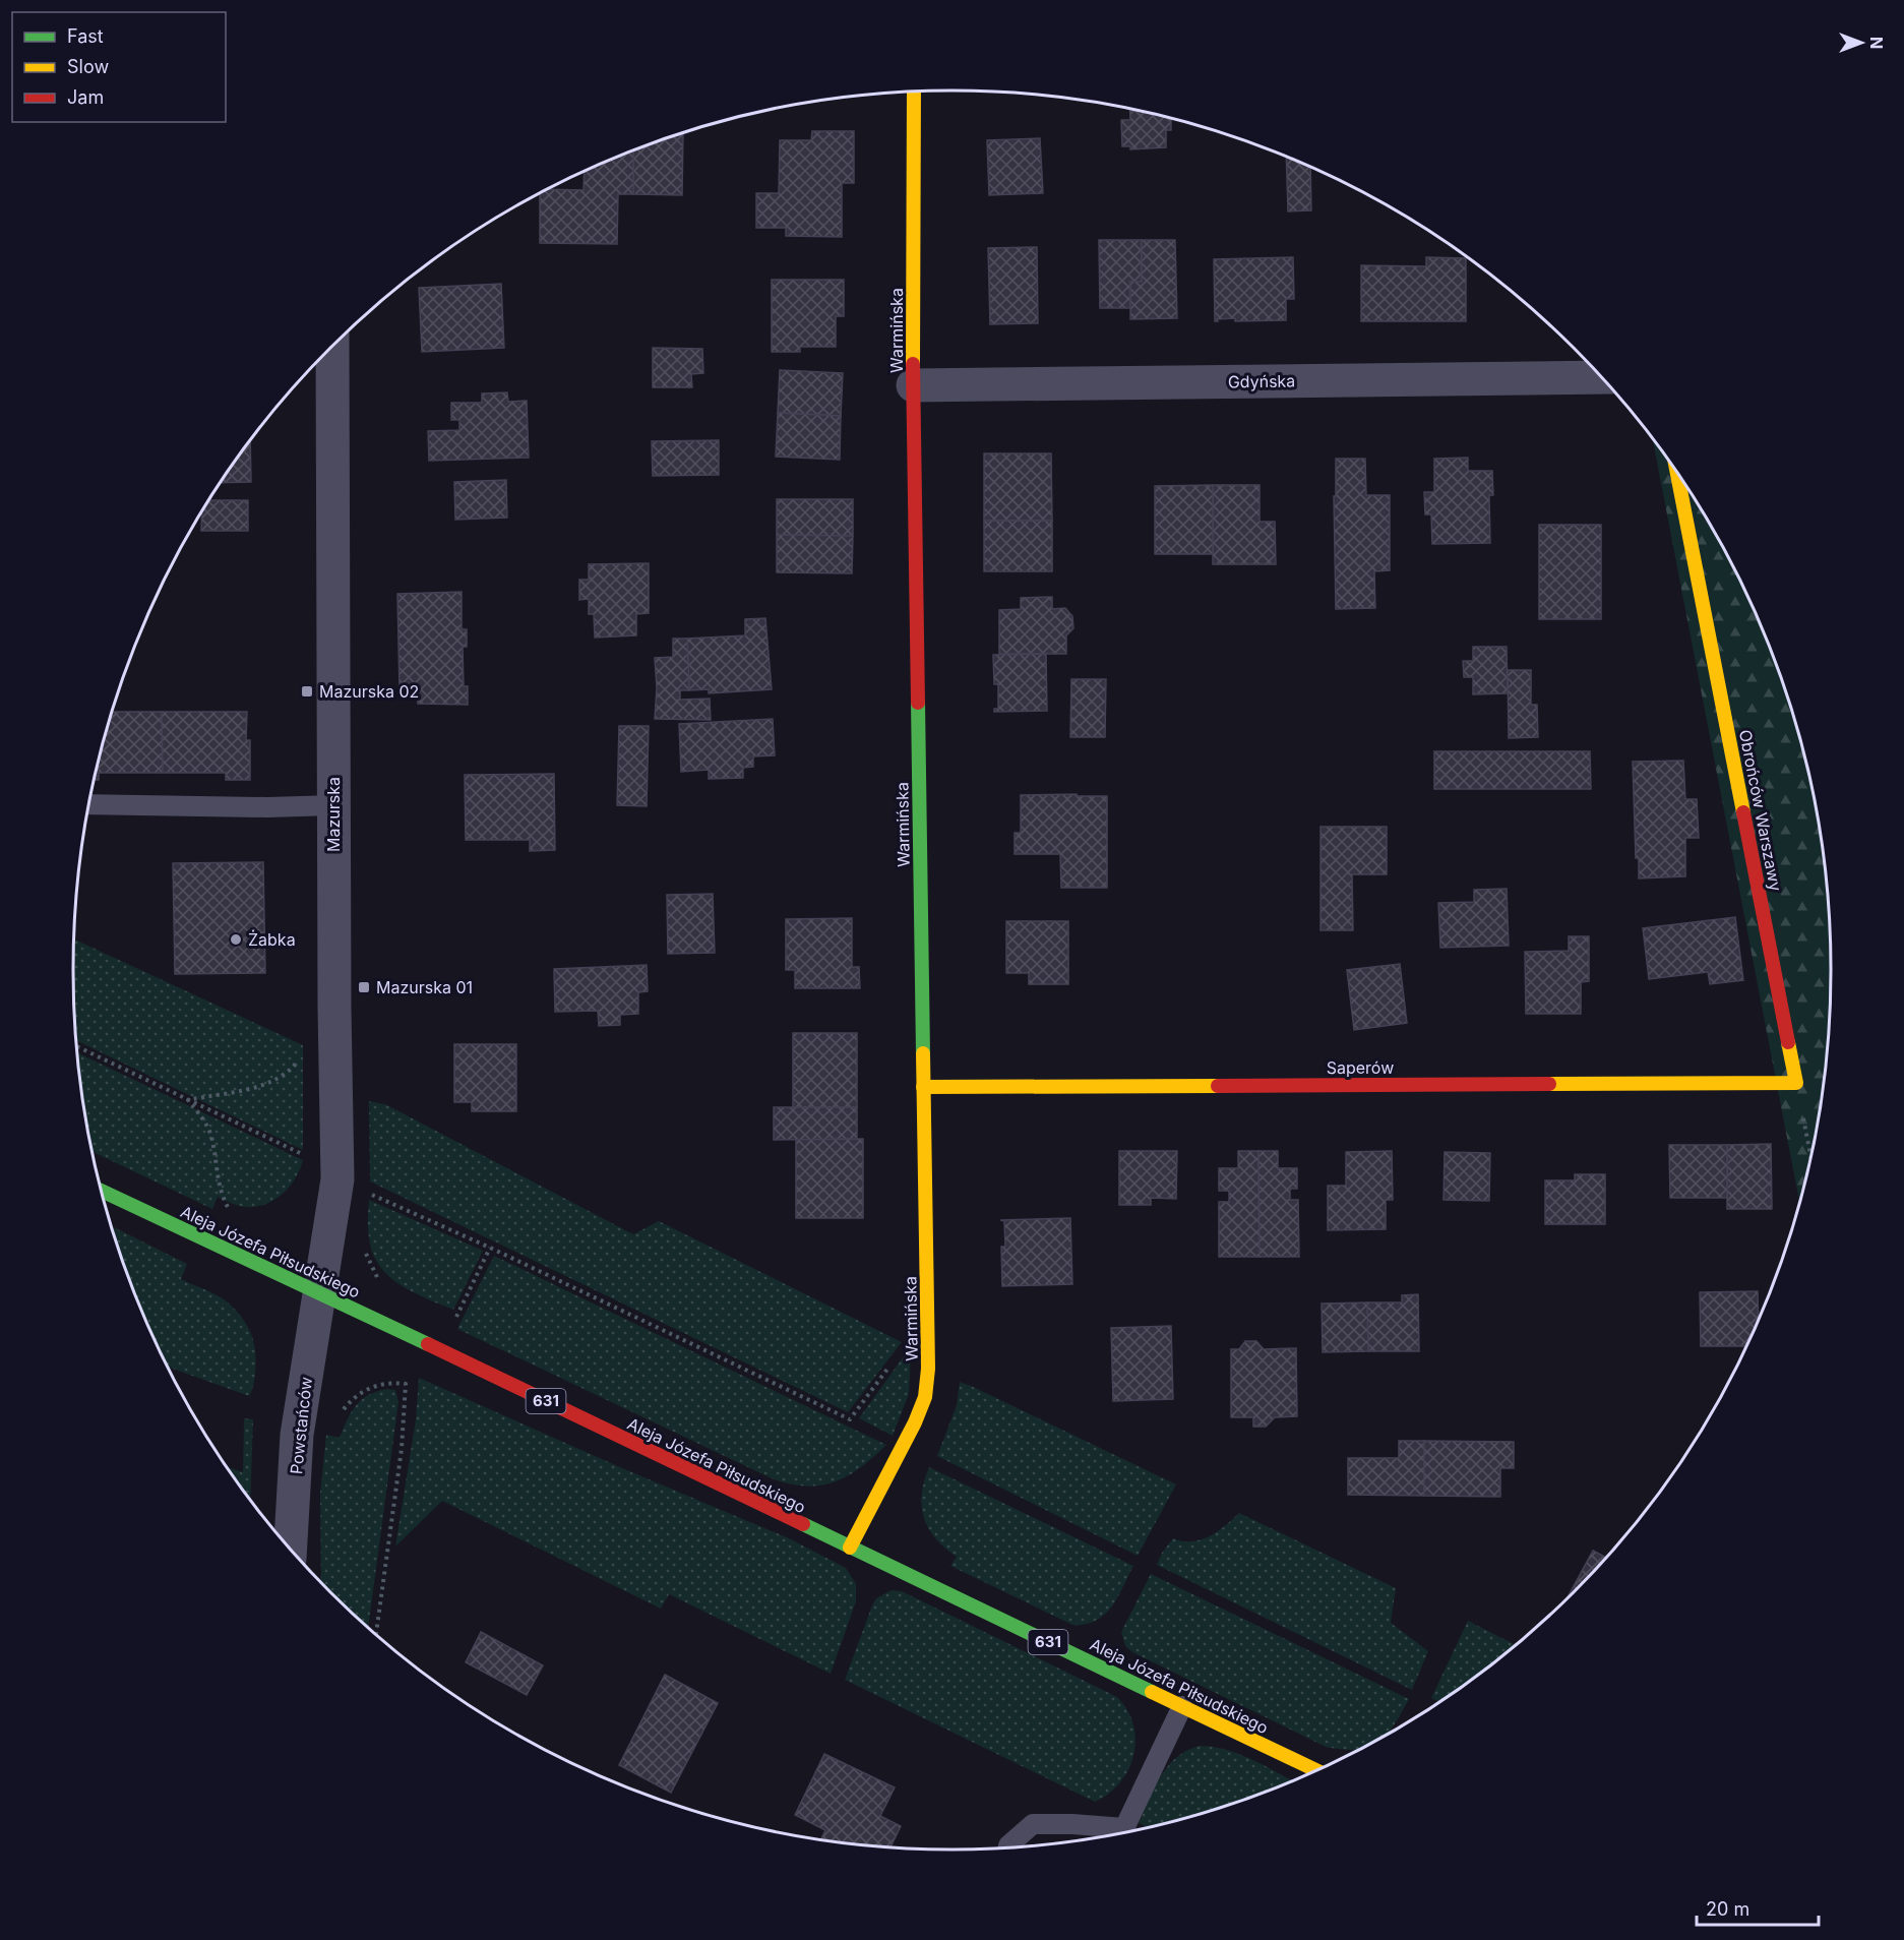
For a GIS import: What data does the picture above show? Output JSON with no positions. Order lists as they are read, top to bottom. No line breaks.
{"streets":{"street":["Warmińska","Gdyńska","Obrońców Warszawy","Mazurska","Saperów","Aleja Józefa Piłsudskiego","631","Powstańców"]},"crossings":[["Warmińska","Gdyńska"],["Warmińska","Saperów"],["Warmińska","Aleja Józefa Piłsudskiego"],["Obrońców Warszawy","Saperów"],["Mazurska","Aleja Józefa Piłsudskiego"],["Mazurska","Powstańców"],["Aleja Józefa Piłsudskiego","Powstańców"]],"places":{"transit":["Mazurska 02","Mazurska 01"],"other":["Żabka"]},"legend":["Fast","Slow","Jam"],"scale_bar":"20 m","north":"right"}
